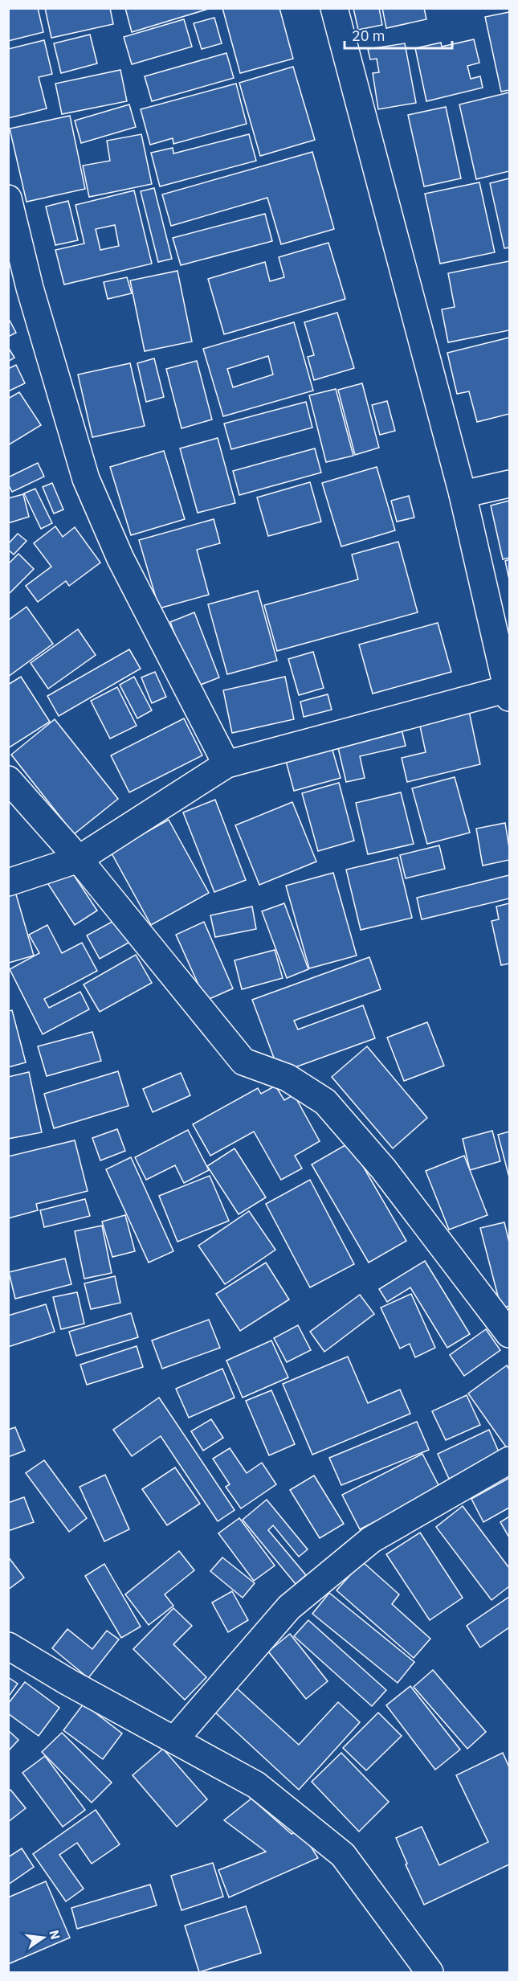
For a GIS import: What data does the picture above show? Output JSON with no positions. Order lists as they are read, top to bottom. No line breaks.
{"scale_bar":"20 m","north":"right"}
